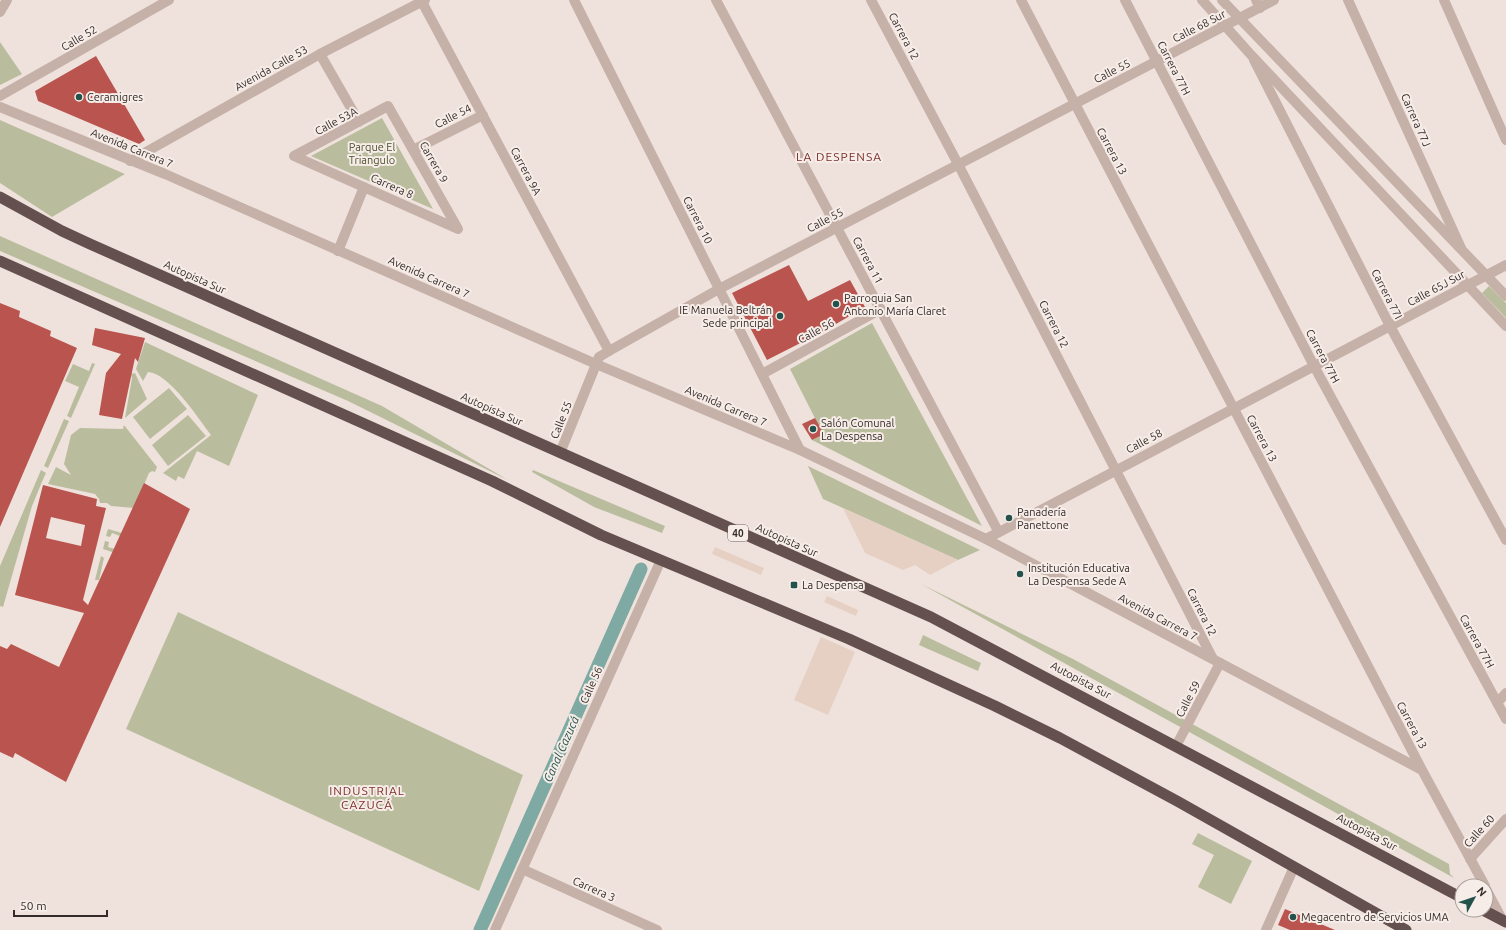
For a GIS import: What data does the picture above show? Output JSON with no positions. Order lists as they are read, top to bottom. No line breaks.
{"streets":{"highway":["Autopista Sur","40"],"street":["Calle 68 Sur","Carrera 12","Calle 52","Avenida Calle 53","Carrera 77H","Calle 55","Calle 54","Carrera 77J","Calle 53A","Avenida Carrera 7","Carrera 13","Carrera 9","Carrera 9A","Carrera 8","Carrera 10","Carrera 11","Calle 65J Sur","Carrera 77I","Calle 56","Calle 58","Calle 59","Calle 60","Carrera 3"]},"crossings":[["Calle 68 Sur","Carrera 77H"],["Calle 68 Sur","Calle 55"],["Calle 68 Sur","Carrera 77I"],["Carrera 12","Calle 55"],["Carrera 12","Avenida Carrera 7"],["Carrera 12","Calle 58"],["Carrera 12","Calle 59"],["Avenida Calle 53","Avenida Carrera 7"],["Avenida Calle 53","Carrera 9A"],["Carrera 77H","Calle 55"],["Carrera 77H","Calle 65J Sur"],["Carrera 77H","Calle 58"],["Calle 55","Avenida Carrera 7"],["Calle 55","Carrera 13"],["Calle 55","Carrera 9A"],["Calle 55","Carrera 10"],["Calle 55","Carrera 11"],["Calle 55","Autopista Sur"],["Calle 54","Carrera 9"],["Calle 54","Carrera 9A"],["Calle 53A","Carrera 9"],["Calle 53A","Carrera 8"],["Avenida Carrera 7","Carrera 13"],["Avenida Carrera 7","Carrera 10"],["Avenida Carrera 7","Calle 58"],["Avenida Carrera 7","Calle 59"],["Carrera 13","Calle 58"],["Carrera 13","Calle 60"],["Carrera 9","Carrera 8"],["Carrera 10","Calle 56"],["Carrera 11","Calle 56"],["Carrera 11","Calle 58"],["Autopista Sur","Calle 59"],["Calle 65J Sur","Carrera 77I"],["Calle 65J Sur","Calle 58"],["Calle 56","Carrera 3"]],"districts":["LA DESPENSA","INDUSTRIAL CAZUCÁ"],"water":["Canal Cazucá"],"parks":["Parque El Triangulo"],"places":{"other":["Ceramigres","Parroquia San Antonio María Claret","IE Manuela Beltrán Sede principal","Salón Comunal La Despensa","Panadería Panettone","Institución Educativa La Despensa Sede A","Megacentro de Servicios UMA"],"transit":["La Despensa"]},"scale_bar":"50 m","north":"top right"}
